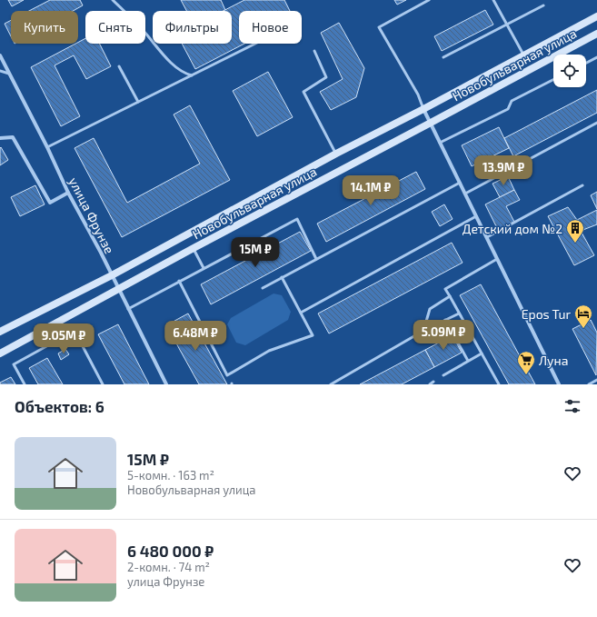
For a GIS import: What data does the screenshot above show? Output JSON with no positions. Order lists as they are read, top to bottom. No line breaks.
{"streets":{"main road":["Новобульварная улица"],"street":["улица Фрунзе"]},"crossings":[["Новобульварная улица","улица Фрунзе"]],"places":{"building":["Детский дом №2"],"hotel":["Epos Tur"],"supermarket":["Луна"]},"page":{"chip":["Купить","Снять","Фильтры","Новое"],"price":["13.9M ₽","14.1M ₽","15M ₽","5.09M ₽","6.48M ₽","9.05M ₽"],"heading":"Объектов: 6","list":[{"name":"15M ₽","note":"5-комн. · 163 m² · Новобульварная улица"},{"name":"6 480 000 ₽","note":"2-комн. · 74 m² · улица Фрунзе"}]}}
